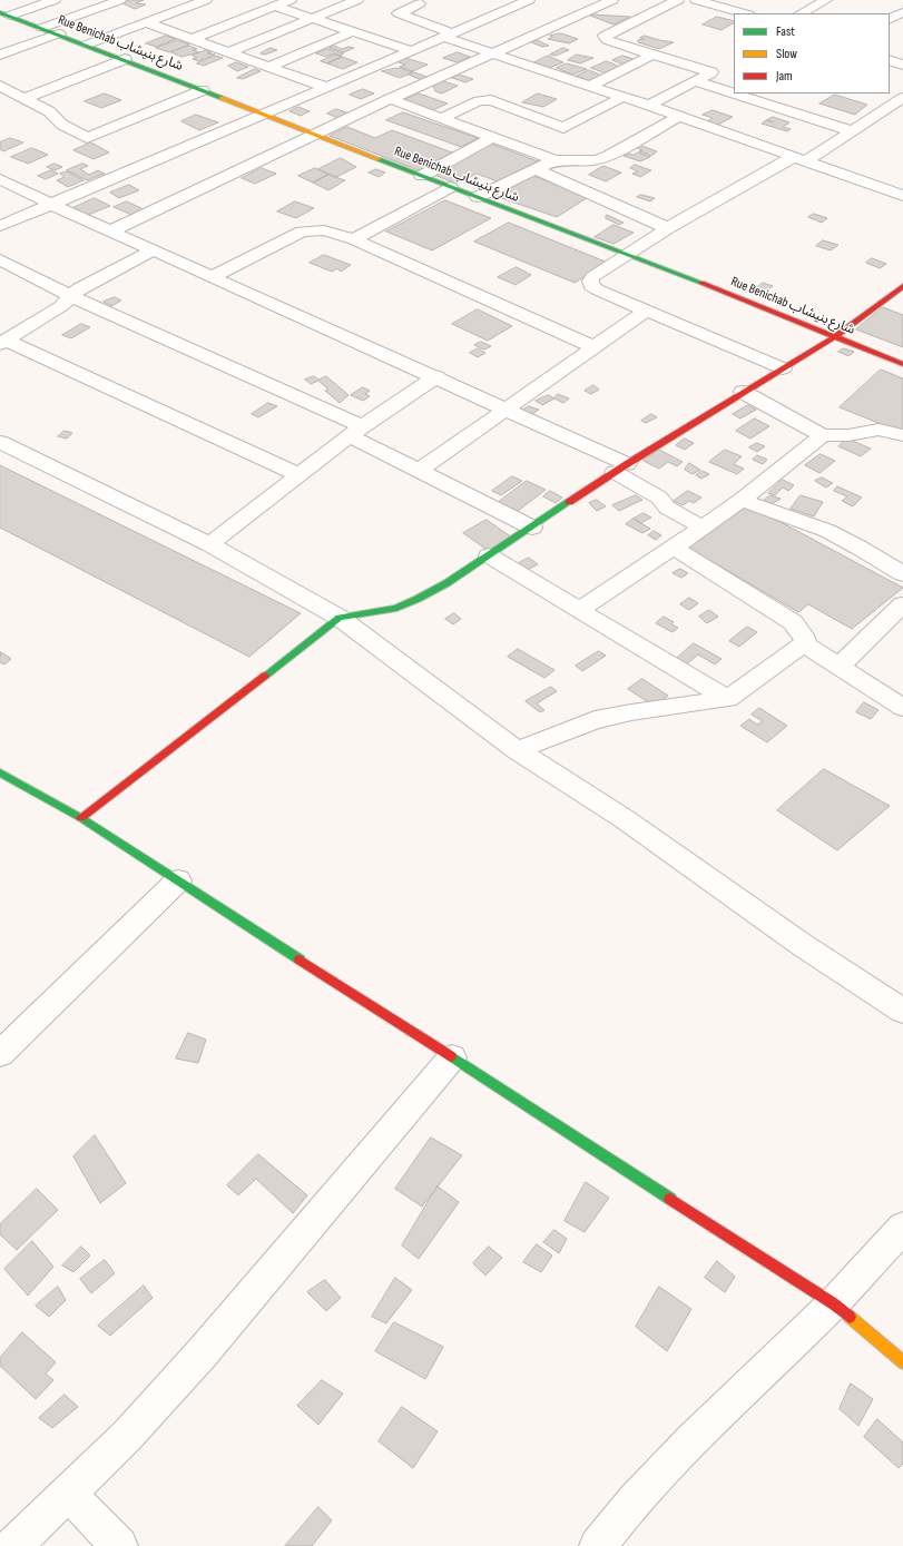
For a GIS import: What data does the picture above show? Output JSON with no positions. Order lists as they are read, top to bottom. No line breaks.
{"streets":{"street":["Rue Benichab شارع بنيشاب"]},"legend":["Fast","Slow","Jam"]}
